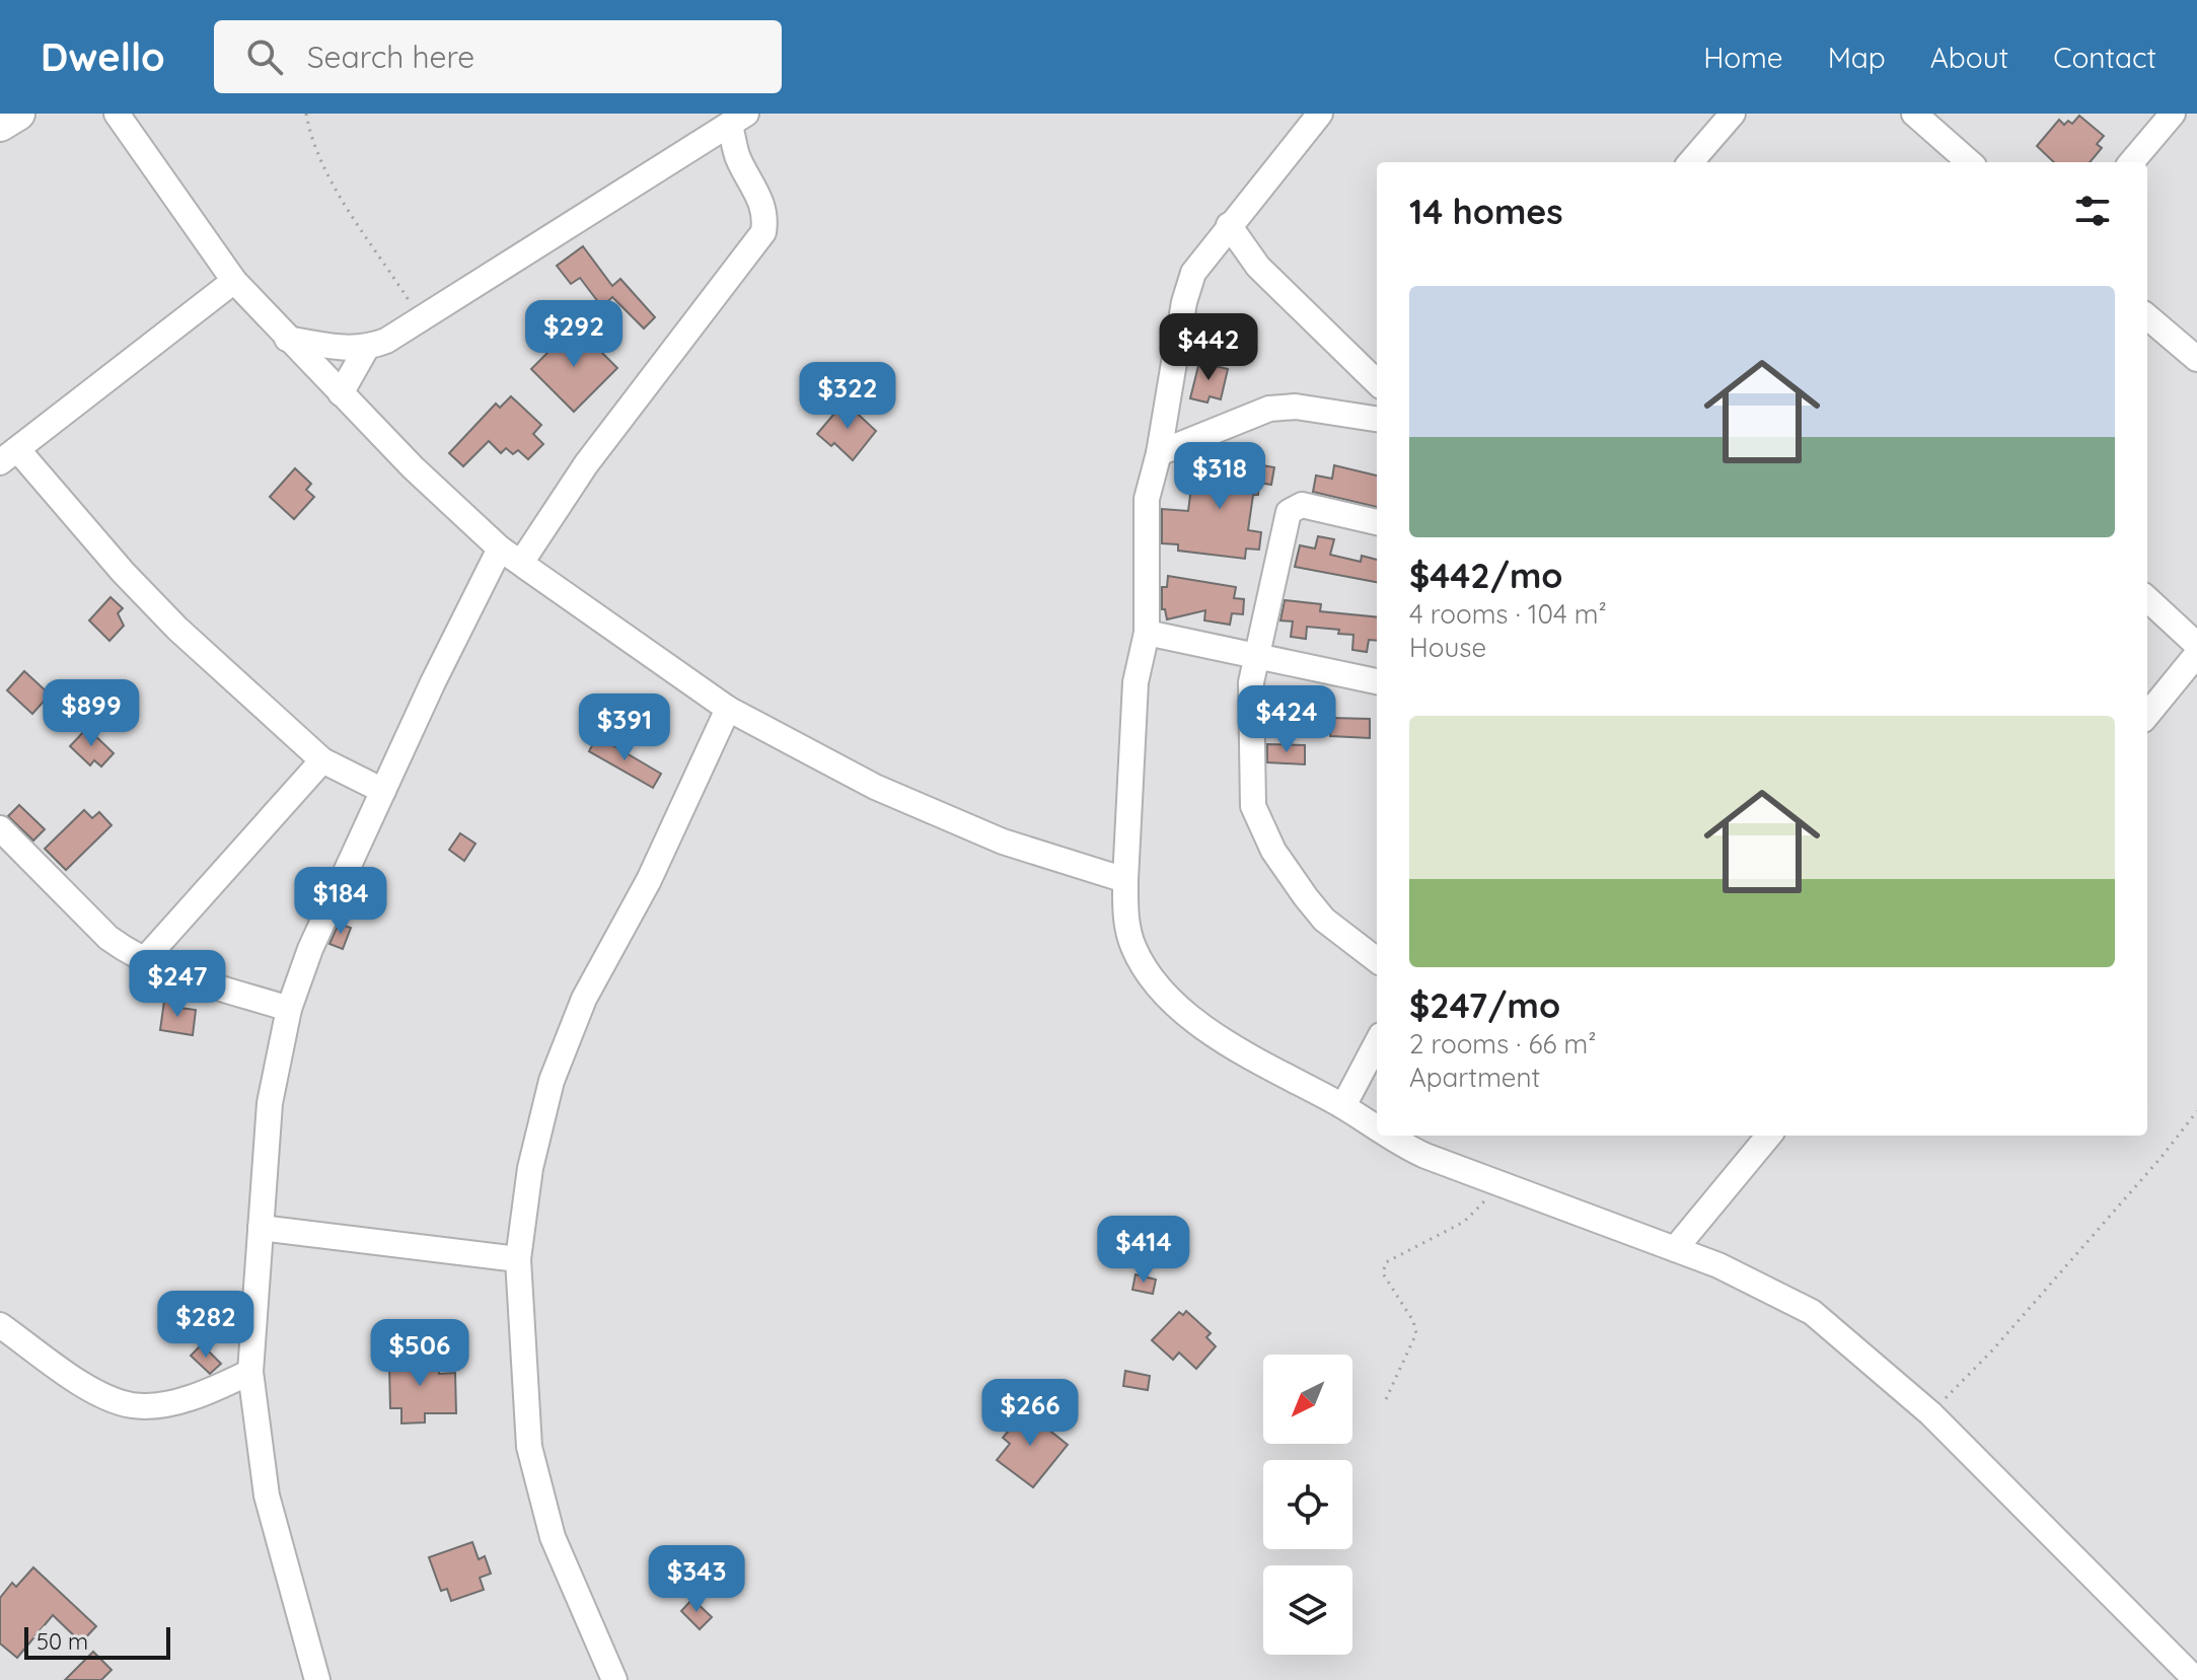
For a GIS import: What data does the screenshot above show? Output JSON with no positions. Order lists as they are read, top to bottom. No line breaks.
{"scale_bar":"50 m","north":"bottom left","page":{"header":"Dwello","search":"Search here","nav":["Home","Map","About","Contact"],"heading":"14 homes","list":[{"name":"$442/mo","note":"4 rooms · 104 m² · House"},{"name":"$247/mo","note":"2 rooms · 66 m² · Apartment"}],"price":["$292","$442","$322","$318","$899","$424","$391","$184","$247","$414","$282","$506","$266","$343"],"scale":"50 m"}}
